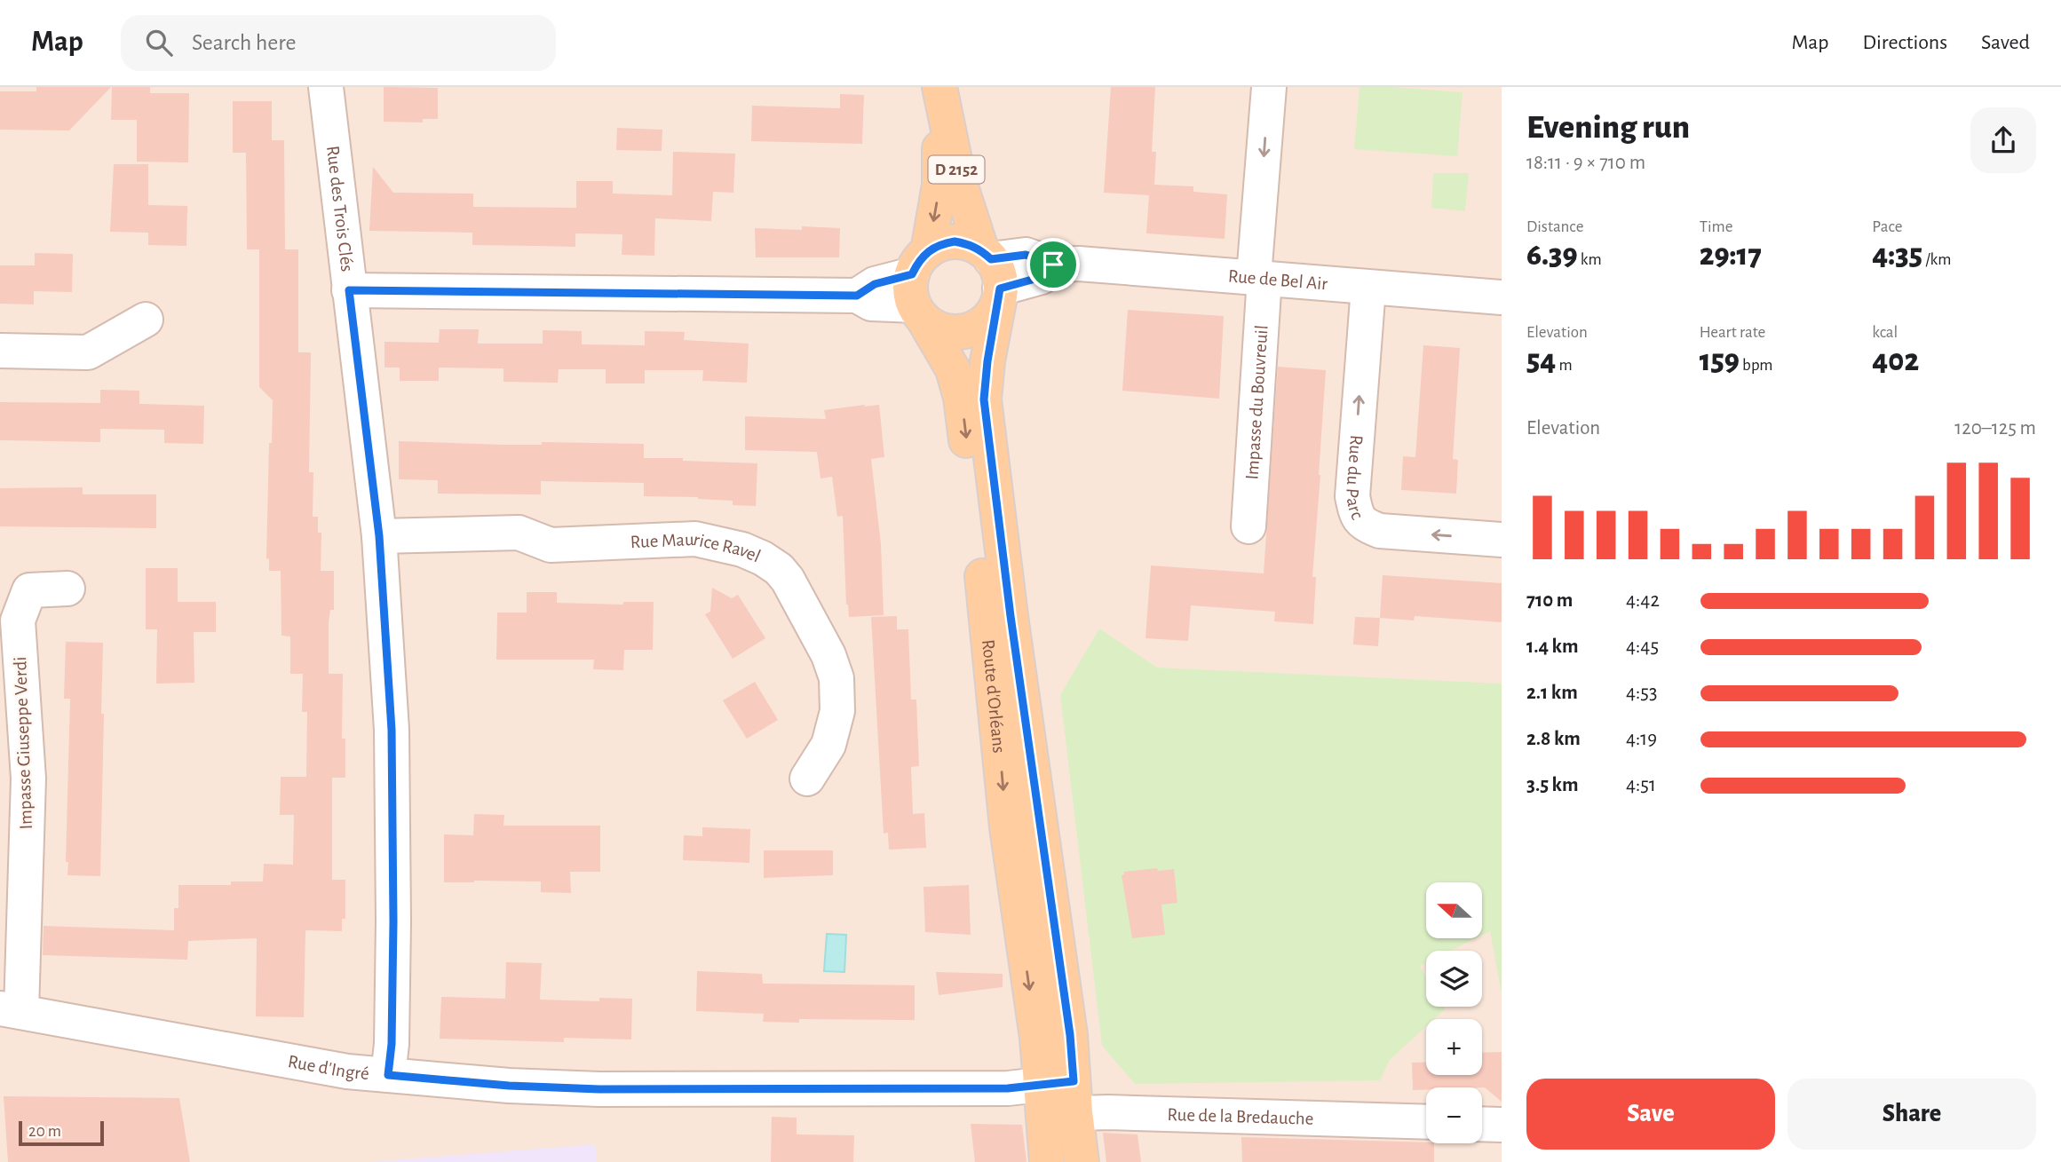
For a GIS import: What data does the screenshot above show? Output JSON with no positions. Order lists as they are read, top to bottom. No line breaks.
{"streets":{"main road":["D 2152","Route d'Orléans"],"street":["Rue des Trois Clés","Rue de Bel Air","Impasse du Bouvreuil","Rue du Parc","Rue Maurice Ravel","Impasse Giuseppe Verdi","Rue d'Ingré","Rue de la Bredauche"]},"crossings":[["D 2152","Route d'Orléans"],["D 2152","Rue d'Ingré"],["D 2152","Rue de la Bredauche"],["Rue des Trois Clés","Rue Maurice Ravel"],["Rue des Trois Clés","Rue d'Ingré"],["Rue de Bel Air","Impasse du Bouvreuil"],["Rue de Bel Air","Rue du Parc"],["Rue de Bel Air","Route d'Orléans"],["Route d'Orléans","Rue d'Ingré"],["Route d'Orléans","Rue de la Bredauche"],["Impasse Giuseppe Verdi","Rue d'Ingré"],["Rue d'Ingré","Rue de la Bredauche"]],"one_way":["Impasse du Bouvreuil"],"scale_bar":"20 m","north":"left","page":{"header":"Map","search":"Search here","nav":["Map","Directions","Saved"],"heading":["Evening run","18:11 · 9 × 710 m"],"stats":[["Distance","6.39 km"],["Time","29:17"],["Pace","4:35 /km"],["Elevation","54 m"],["Heart rate","159 bpm"],["kcal","402"]],"chart":["Elevation","120–125 m"],"list":[{"name":"710 m","note":"4:42"},{"name":"1.4 km","note":"4:45"},{"name":"2.1 km","note":"4:53"},{"name":"2.8 km","note":"4:19"},{"name":"3.5 km","note":"4:51"}],"map_buttons":["+","−"],"buttons":["Save","Share"],"scale":"20 m"}}
